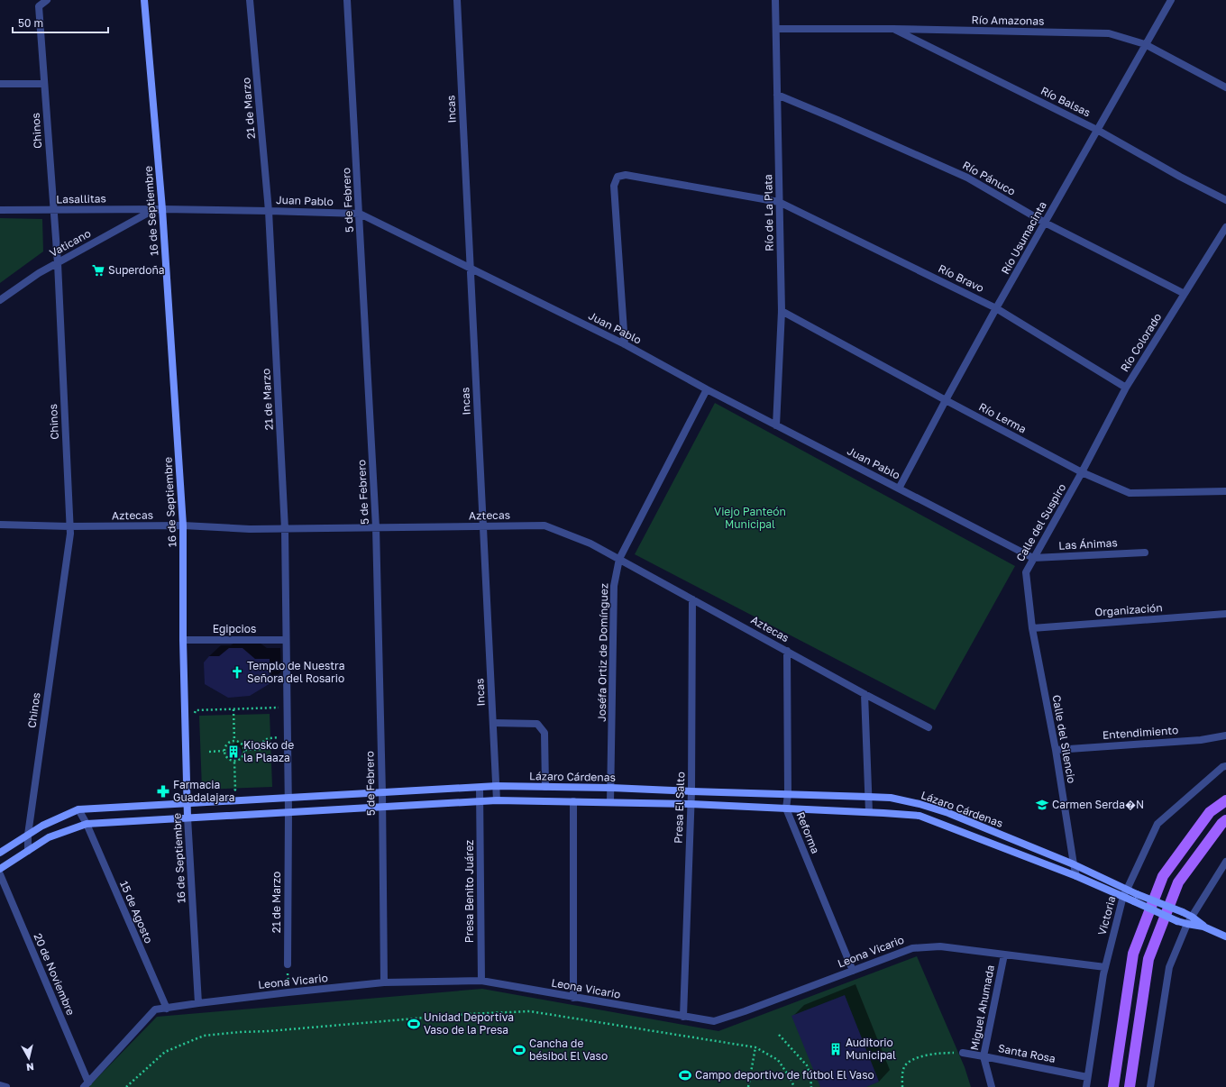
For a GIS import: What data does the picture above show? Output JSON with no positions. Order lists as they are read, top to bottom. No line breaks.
{"streets":{"street":["Río Amazonas","Río Balsas","21 de Marzo","Incas","Chinos","Río Pánuco","Lasallitas","5 de Febrero","Juan Pablo","16 de Septiembre","Río de La Plata","Río Usumacinta","Vaticano","Río Bravo","Río Colorado","Río Lerma","Aztecas","Calle del Suspiro","Las Ánimas","Organización","Egipcios","Joséfa Ortiz de Domínguez","Entendimiento","Calle del Silencio","Lázaro Cárdenas","Presa El Salto","Reforma","Presa Benito Juárez","15 de Agosto","Victoria","Leona Vicario","20 de Noviembre","Miguel Ahumada","Santa Rosa"]},"crossings":[["Río Amazonas","Río Balsas"],["Río Amazonas","Río de La Plata"],["Río Amazonas","Río Usumacinta"],["Río Balsas","Río Usumacinta"],["21 de Marzo","Juan Pablo"],["21 de Marzo","Aztecas"],["21 de Marzo","Egipcios"],["21 de Marzo","Lázaro Cárdenas"],["Incas","Juan Pablo"],["Incas","Aztecas"],["Incas","Lázaro Cárdenas"],["Chinos","Lasallitas"],["Chinos","Vaticano"],["Chinos","Aztecas"],["Chinos","Lázaro Cárdenas"],["Río Pánuco","Río de La Plata"],["Río Pánuco","Río Usumacinta"],["Río Pánuco","Río Colorado"],["Lasallitas","Juan Pablo"],["Lasallitas","16 de Septiembre"],["Lasallitas","Vaticano"],["5 de Febrero","Juan Pablo"],["5 de Febrero","Aztecas"],["5 de Febrero","Lázaro Cárdenas"],["5 de Febrero","Leona Vicario"],["Juan Pablo","16 de Septiembre"],["Juan Pablo","Río de La Plata"],["Juan Pablo","Río Usumacinta"],["Juan Pablo","Río Bravo"],["Juan Pablo","Calle del Suspiro"],["Juan Pablo","Las Ánimas"],["Juan Pablo","Joséfa Ortiz de Domínguez"],["16 de Septiembre","Aztecas"],["16 de Septiembre","Egipcios"],["16 de Septiembre","Lázaro Cárdenas"],["16 de Septiembre","Leona Vicario"],["Río de La Plata","Río Bravo"],["Río de La Plata","Río Lerma"],["Río Usumacinta","Río Bravo"],["Río Usumacinta","Río Lerma"],["Río Bravo","Río Colorado"],["Río Colorado","Río Lerma"],["Río Colorado","Calle del Suspiro"],["Río Lerma","Calle del Suspiro"],["Aztecas","Joséfa Ortiz de Domínguez"],["Aztecas","Presa El Salto"],["Aztecas","Reforma"],["Calle del Suspiro","Las Ánimas"],["Calle del Suspiro","Organización"],["Calle del Suspiro","Calle del Silencio"],["Organización","Calle del Silencio"],["Joséfa Ortiz de Domínguez","Lázaro Cárdenas"],["Entendimiento","Calle del Silencio"],["Calle del Silencio","Lázaro Cárdenas"],["Lázaro Cárdenas","Presa El Salto"],["Lázaro Cárdenas","Reforma"],["Lázaro Cárdenas","Presa Benito Juárez"],["Lázaro Cárdenas","15 de Agosto"],["Lázaro Cárdenas","Victoria"],["Presa El Salto","Leona Vicario"],["Reforma","Leona Vicario"],["Presa Benito Juárez","Leona Vicario"],["15 de Agosto","Leona Vicario"],["Victoria","Leona Vicario"],["Victoria","Santa Rosa"],["Leona Vicario","20 de Noviembre"],["Leona Vicario","Miguel Ahumada"],["Miguel Ahumada","Santa Rosa"]],"parks":["Viejo Panteón Municipal"],"places":{"supermarket":["Superdoña"],"church":["Templo de Nuestra Señora del Rosario"],"building":["Kiosko de la Plaaza","Auditorio Municipal"],"pharmacy":["Farmacia Guadalajara"],"school or university":["Carmen Serda�N"],"sports":["Unidad Deportiva Vaso de la Presa","Cancha de bésibol El Vaso","Campo deportivo de fútbol El Vaso"]},"scale_bar":"50 m","north":"bottom"}
